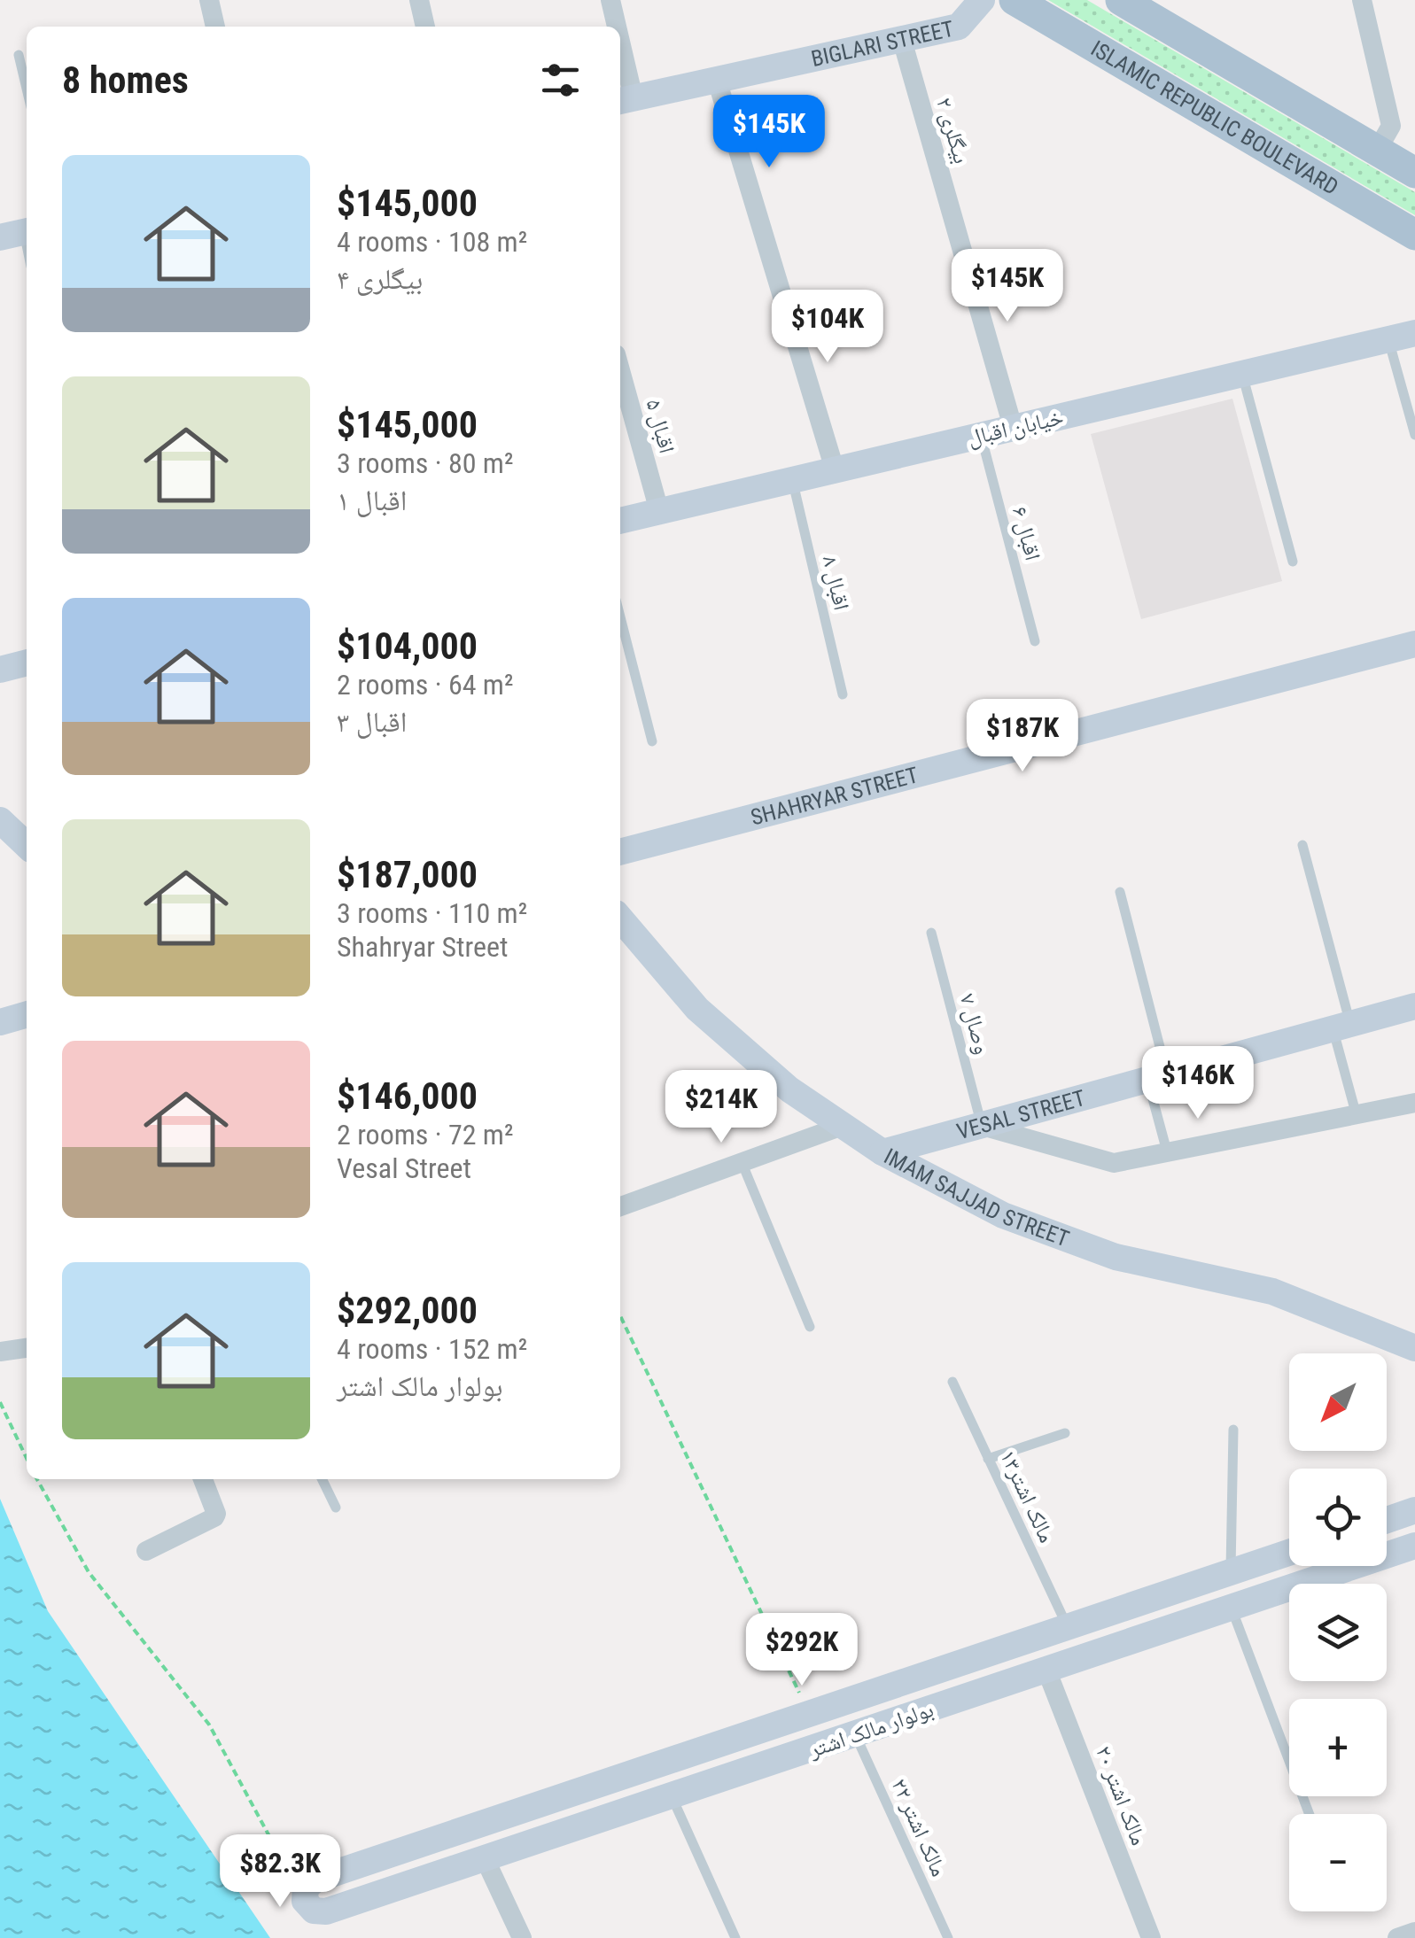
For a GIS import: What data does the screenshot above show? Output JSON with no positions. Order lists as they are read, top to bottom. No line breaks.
{"streets":{"main road":["ISLAMIC REPUBLIC BOULEVARD"],"street":["BIGLARI STREET","بیگلری ۲","اقبال ۵","خیابان اقبال","SHAHRYAR STREET","VESAL STREET","IMAM SAJJAD STREET","بولوار مالک اشتر","مالک اشتر ۲۰"],"lane":["اقبال ۶","اقبال ۸","وصال ۷","مالک اشتر۱۳","مالک اشتر ۲۲"]},"crossings":[["BIGLARI STREET","بیگلری ۲"],["بیگلری ۲","خیابان اقبال"],["اقبال ۵","خیابان اقبال"],["خیابان اقبال","اقبال ۶"],["خیابان اقبال","اقبال ۸"],["وصال ۷","VESAL STREET"],["VESAL STREET","IMAM SAJJAD STREET"],["مالک اشتر۱۳","بولوار مالک اشتر"],["بولوار مالک اشتر","مالک اشتر ۲۰"],["بولوار مالک اشتر","مالک اشتر ۲۲"]],"north":"bottom left","page":{"heading":"8 homes","price":["$145K","$145K","$104K","$187K","$146K","$214K","$292K","$82.3K"],"list":[{"name":"$145,000","note":"4 rooms · 108 m² · بیگلری ۴"},{"name":"$145,000","note":"3 rooms · 80 m² · اقبال ۱"},{"name":"$104,000","note":"2 rooms · 64 m² · اقبال ۳"},{"name":"$187,000","note":"3 rooms · 110 m² · Shahryar Street"},{"name":"$146,000","note":"2 rooms · 72 m² · Vesal Street"},{"name":"$292,000","note":"4 rooms · 152 m² · بولوار مالک اشتر"}],"map_buttons":["+","−"]}}
